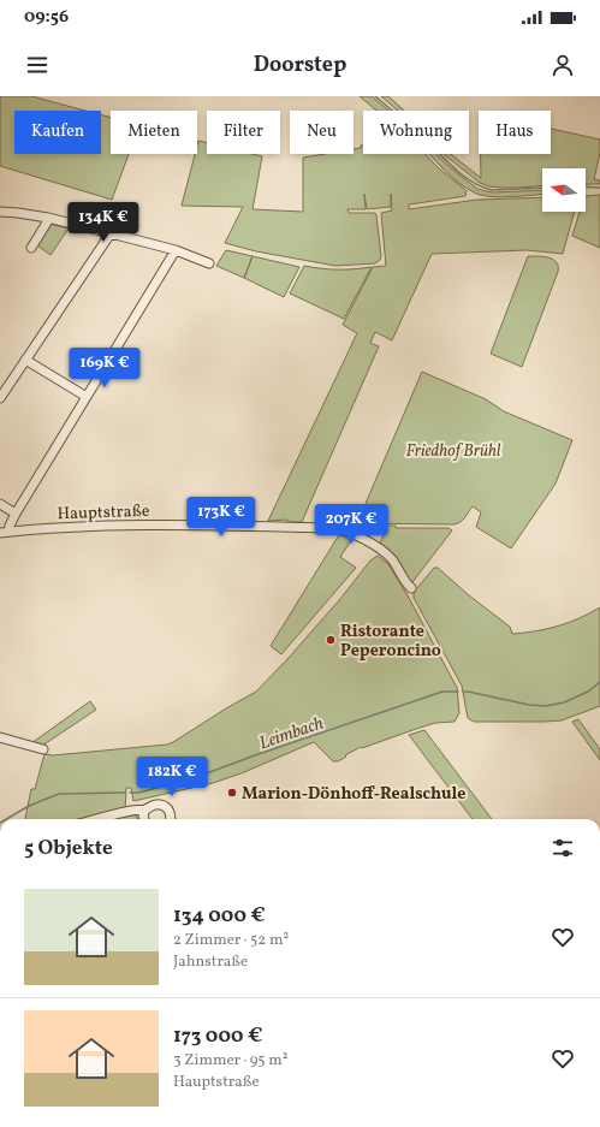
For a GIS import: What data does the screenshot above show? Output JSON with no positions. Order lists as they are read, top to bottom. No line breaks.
{"streets":{"street":["Hauptstraße"]},"water":["Leimbach"],"parks":["Friedhof Brühl"],"places":["Ristorante Peperoncino","Marion-Dönhoff-Realschule"],"north":"left","page":{"status":"09:56","header":"Doorstep","chip":["Kaufen","Mieten","Filter","Neu","Wohnung","Haus"],"price":["134K €","169K €","173K €","207K €","182K €"],"heading":"5 Objekte","list":[{"name":"134 000 €","note":"2 Zimmer · 52 m² · Jahnstraße"},{"name":"173 000 €","note":"3 Zimmer · 95 m² · Hauptstraße"}]}}
